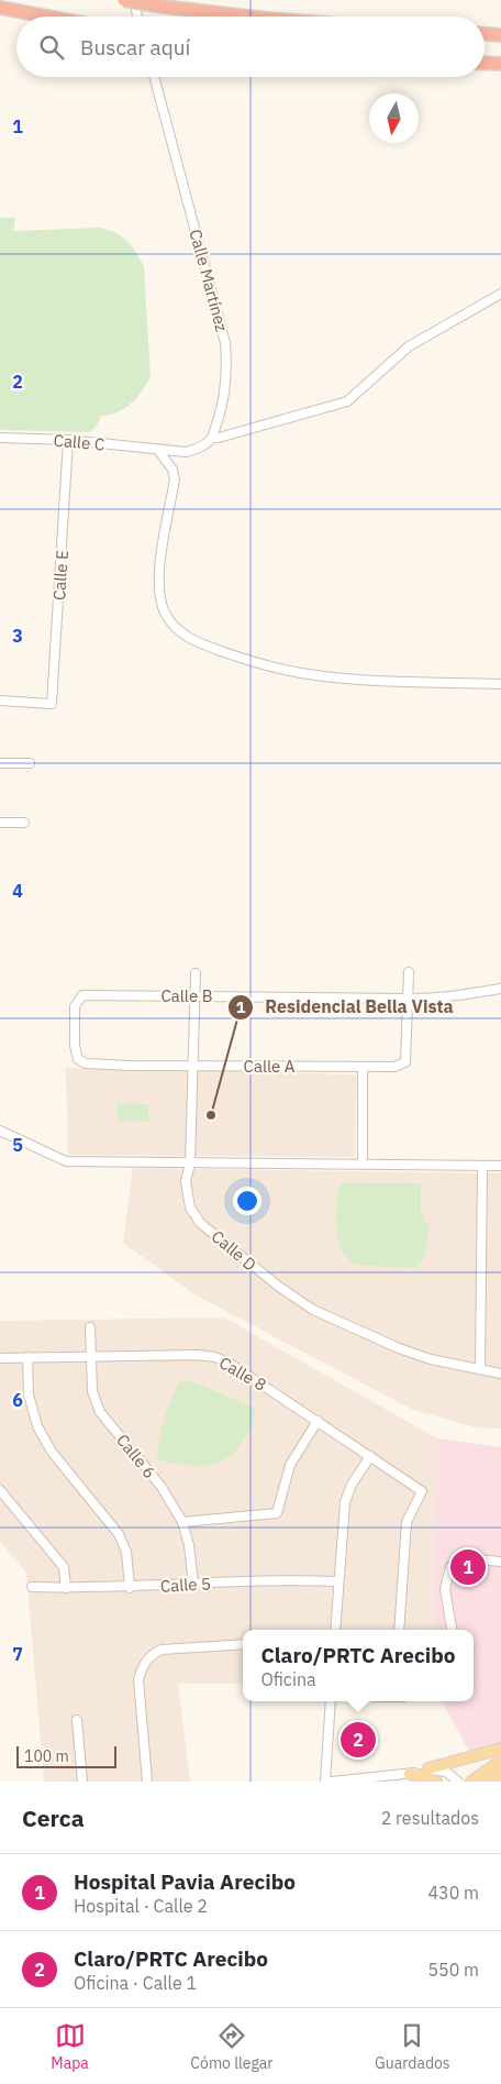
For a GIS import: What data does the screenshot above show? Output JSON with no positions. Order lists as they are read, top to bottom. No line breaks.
{"streets":{"street":["Calle Martínez","Calle C","Calle E","Calle B","Calle A","Calle D","Calle 8","Calle 6","Calle 5"]},"crossings":[["Calle C","Calle E"],["Calle B","Calle A"],["Calle B","Calle D"],["Calle A","Calle D"],["Calle 8","Calle 6"],["Calle 6","Calle 5"]],"places":["Residencial Bella Vista"],"scale_bar":"100 m","north":"bottom","page":{"search":"Buscar aquí","pins":["1","2"],"popup":["Claro/PRTC Arecibo","Oficina"],"scale":"100 m","heading":["Cerca","2 resultados"],"list":[{"mark":"1","name":"Hospital Pavia Arecibo","note":"Hospital · Calle 2","value":"430 m"},{"mark":"2","name":"Claro/PRTC Arecibo","note":"Oficina · Calle 1","value":"550 m"}],"nav":["Mapa","Cómo llegar","Guardados"]},"grid":{"rows":["1","2","3","4","5","6","7"]}}
